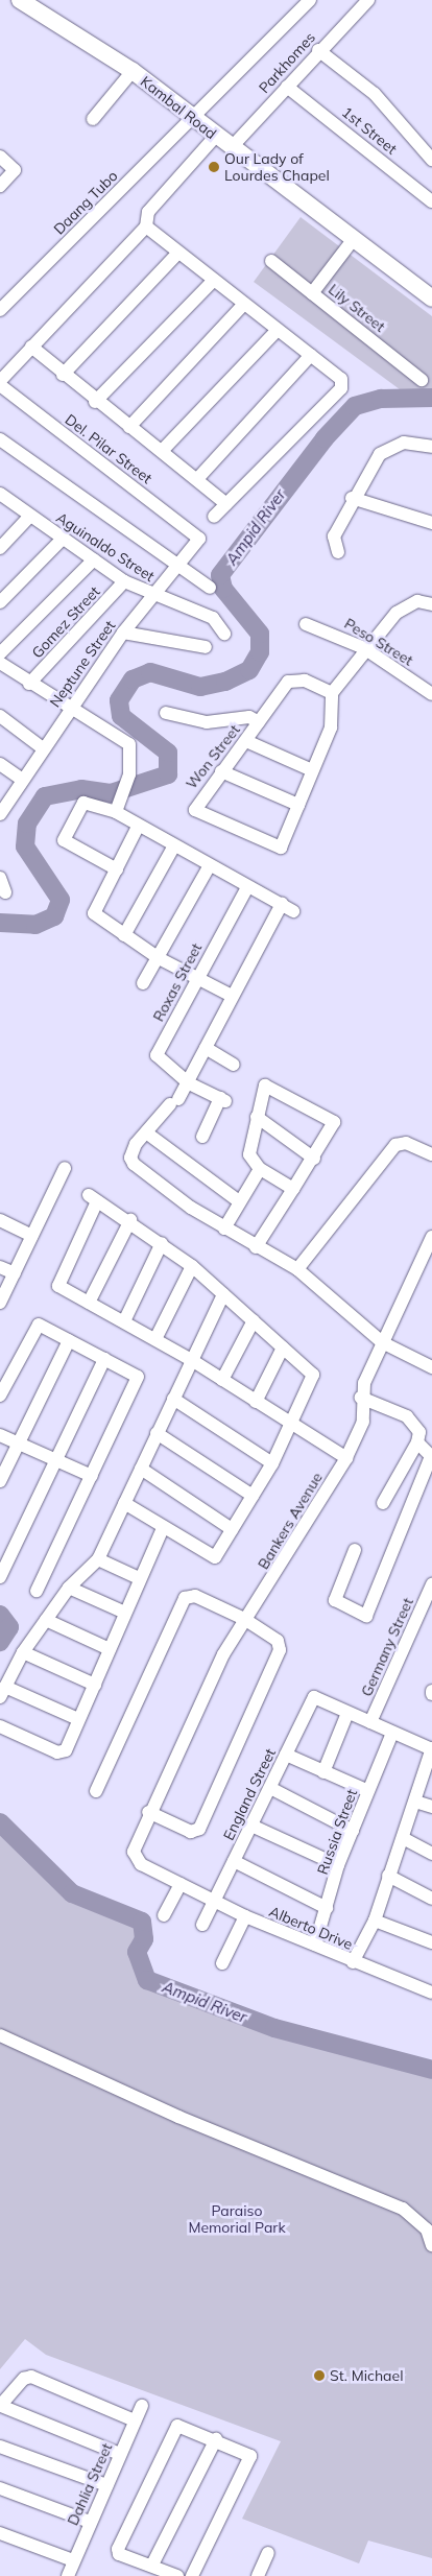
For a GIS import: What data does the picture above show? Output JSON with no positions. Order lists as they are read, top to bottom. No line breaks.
{"streets":{"main road":["Kambal Road"],"street":["Parkhomes","1st Street","Daang Tubo","Lily Street","Del. Pilar Street","Aguinaldo Street","Gomez Street","Peso Street","Neptune Street","Won Street","Roxas Street","Bankers Avenue","Germany Street","England Street","Russia Street","Alberto Drive","Dahlia Street"]},"crossings":[["Parkhomes","Kambal Road"],["Parkhomes","1st Street"],["Kambal Road","Daang Tubo"],["Del. Pilar Street","Neptune Street"],["Aguinaldo Street","Gomez Street"],["Aguinaldo Street","Neptune Street"],["Bankers Avenue","Alberto Drive"],["England Street","Alberto Drive"],["Russia Street","Alberto Drive"]],"water":["Ampid River"],"parks":["Paraiso Memorial Park"],"places":["Our Lady of Lourdes Chapel","St. Michael"]}
